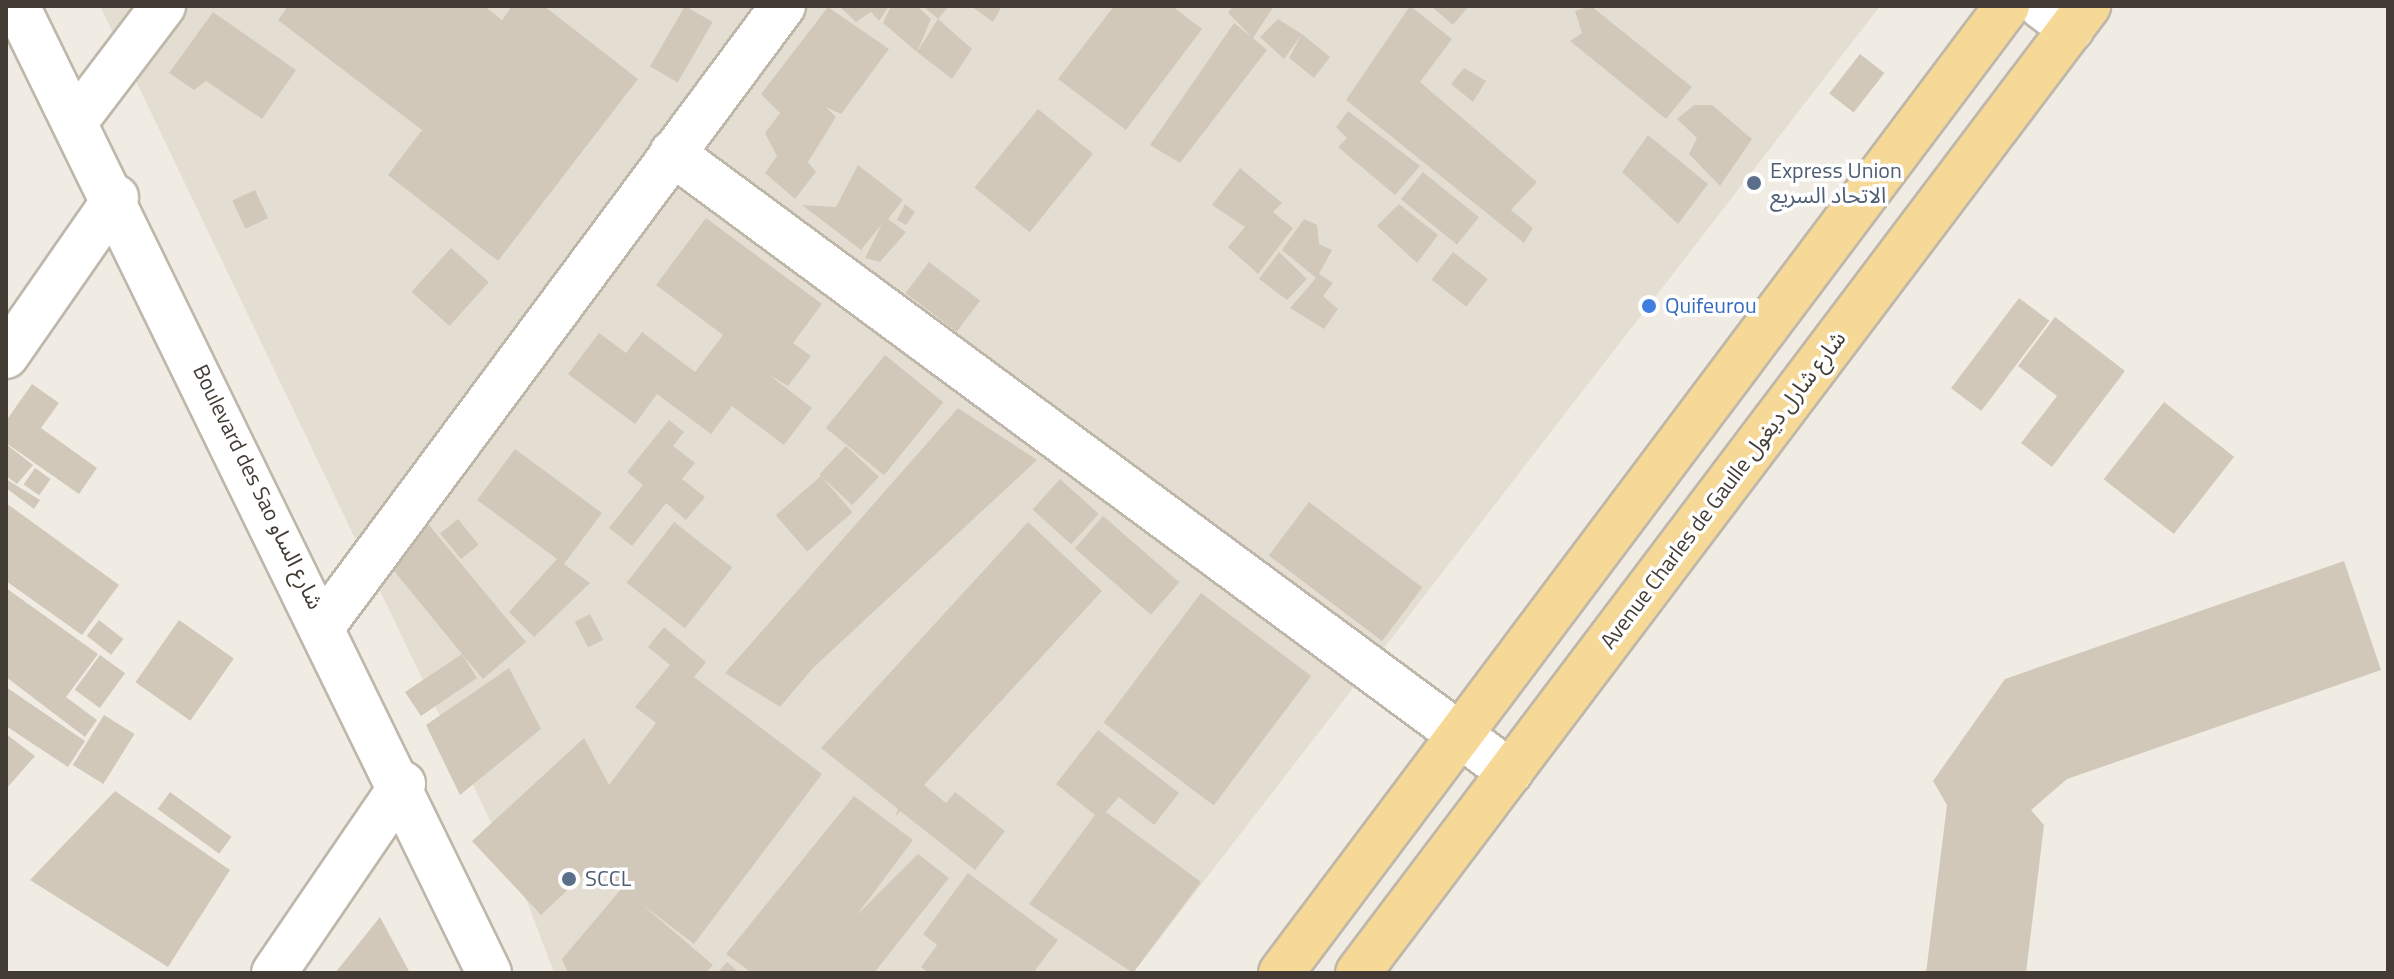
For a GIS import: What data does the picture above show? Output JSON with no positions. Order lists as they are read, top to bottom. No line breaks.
{"streets":{"main road":["Avenue Charles de Gaulle شارع شارل ديغول"],"street":["Boulevard des Sao شارع الساو"]},"places":["Express Union الاتحاد السريع","Quifeurou","SCCL"]}
